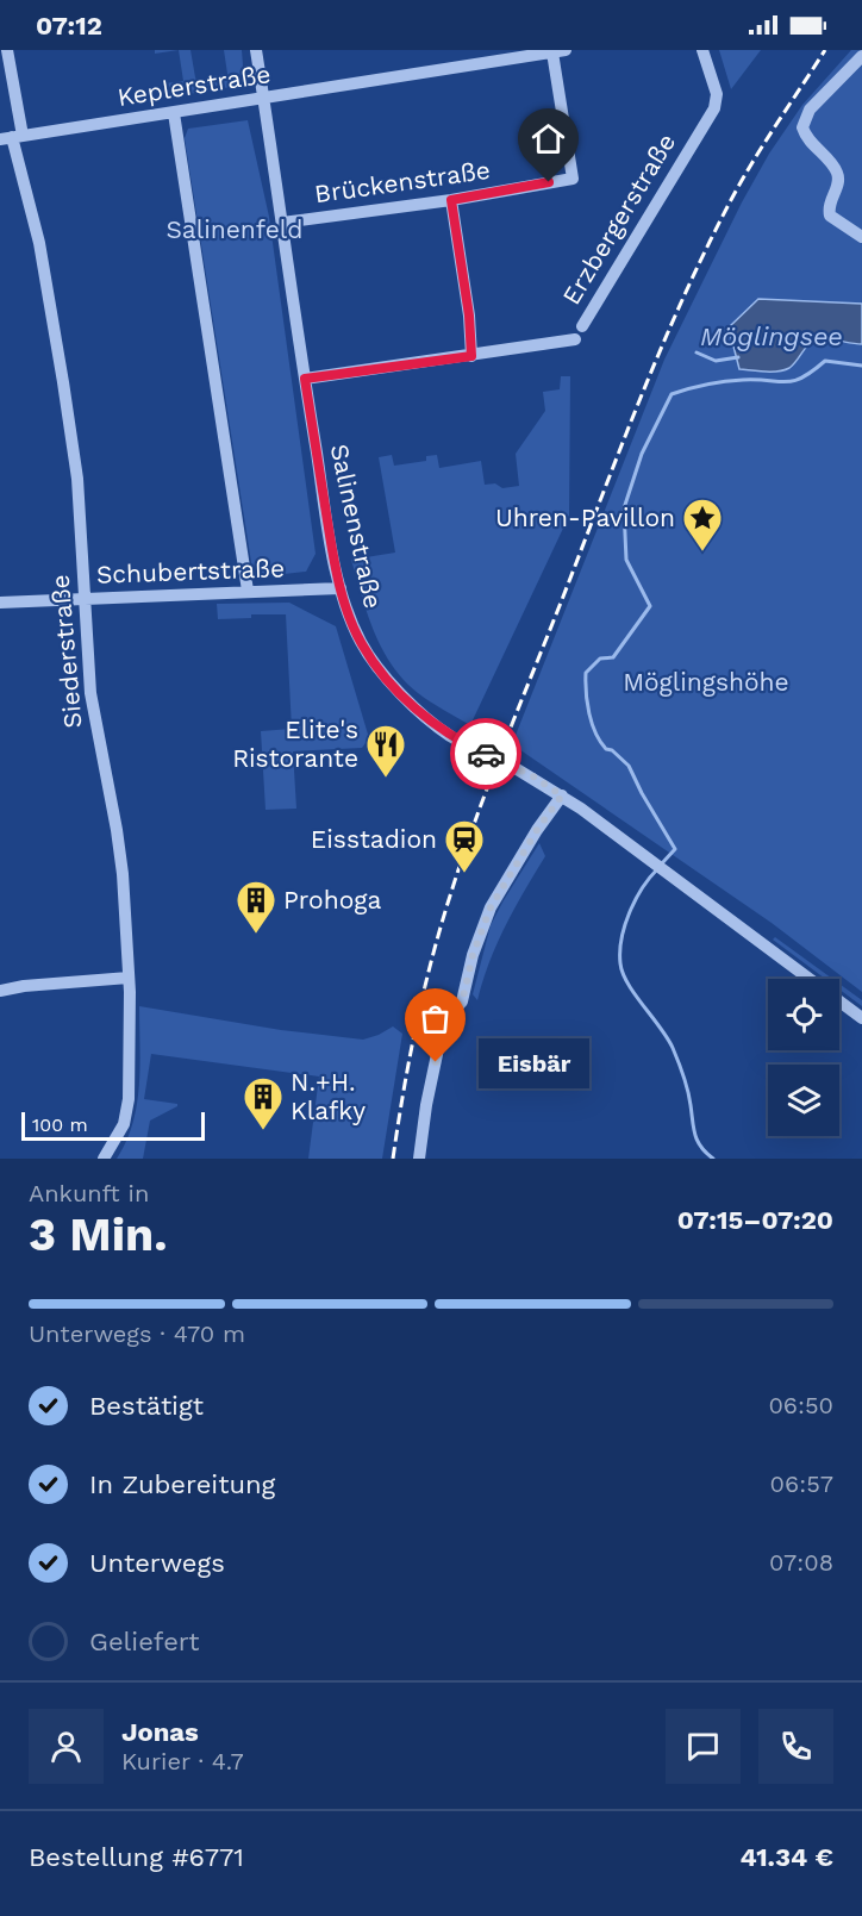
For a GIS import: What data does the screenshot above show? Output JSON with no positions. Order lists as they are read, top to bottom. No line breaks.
{"streets":{"street":["Keplerstraße","Brückenstraße","Erzbergerstraße","Salinenstraße","Schubertstraße","Siederstraße"]},"crossings":[["Keplerstraße","Brückenstraße"],["Keplerstraße","Salinenstraße"],["Keplerstraße","Siederstraße"],["Brückenstraße","Salinenstraße"],["Salinenstraße","Schubertstraße"],["Schubertstraße","Siederstraße"]],"water":["Möglingsee"],"parks":["Salinenfeld","Möglingshöhe"],"places":{"place":["Uhren-Pavillon"],"restaurant":["Elite's Ristorante"],"station":["Eisstadion"],"building":["Prohoga","N.+H. Klafky"],"other":["Eisbär"]},"scale_bar":"100 m","page":{"status":"07:12","bubble":"Eisbär","scale":"100 m","heading":["3 Min.","Ankunft in","07:15–07:20"],"panel":["Jonas","Kurier · 4.7","Bestellung #6771","41.34 €"],"bar":"Unterwegs · 470 m","list":[["Bestätigt","06:50"],["In Zubereitung","06:57"],["Unterwegs","07:08"],"Geliefert"]}}
